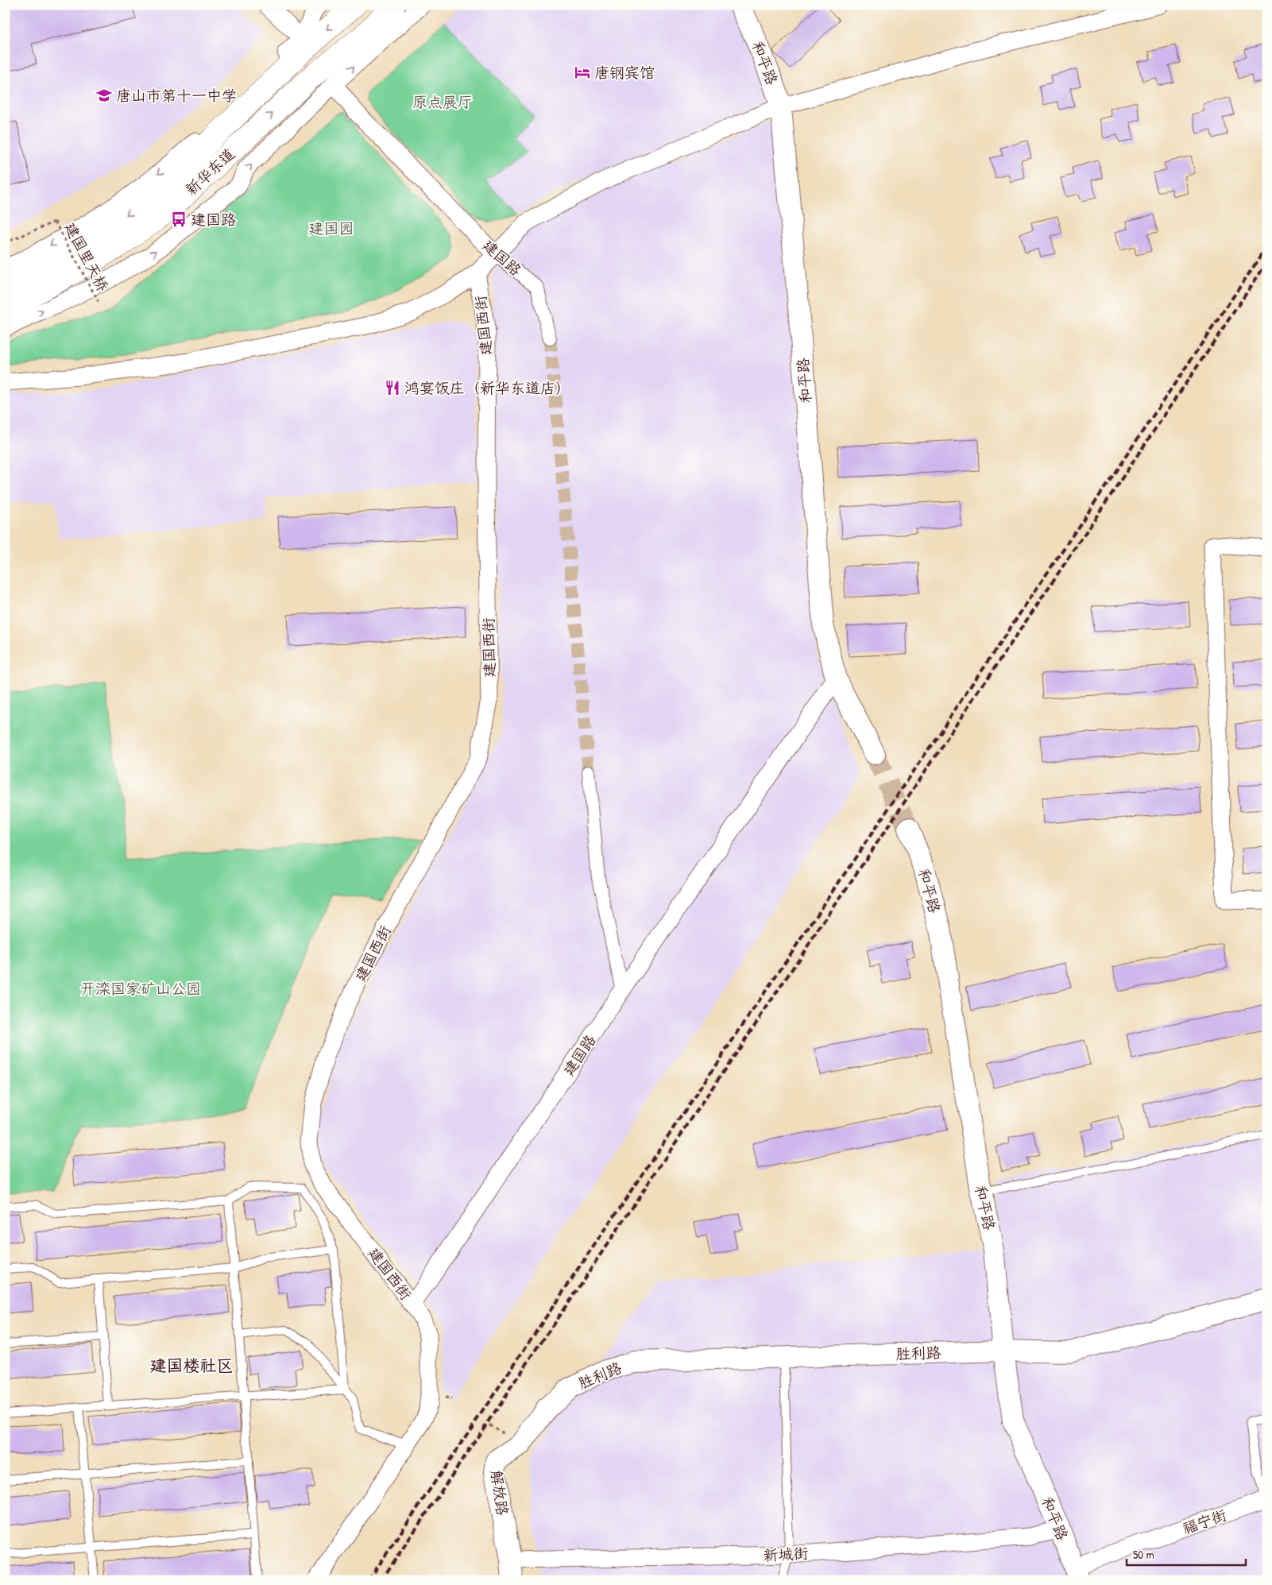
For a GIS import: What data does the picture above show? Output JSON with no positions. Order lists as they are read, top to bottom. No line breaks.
{"streets":{"main road":["新华东道"],"street":["和平路","建国路","建国西街","胜利路","解放路","福宁街","新城街"],"path":["建国里天桥"]},"crossings":[["和平路","建国路"],["和平路","胜利路"],["和平路","福宁街"],["和平路","新城街"],["建国路","建国西街"],["胜利路","解放路"],["解放路","新城街"]],"districts":["建国楼社区"],"parks":["原点展厅","建国园","开滦国家矿山公园"],"places":{"hotel":["唐钢宾馆"],"school or university":["唐山市第十一中学"],"bus stop":["建国路"],"restaurant":["鸿宴饭庄（新华东道店）"]},"scale_bar":"50 m"}
